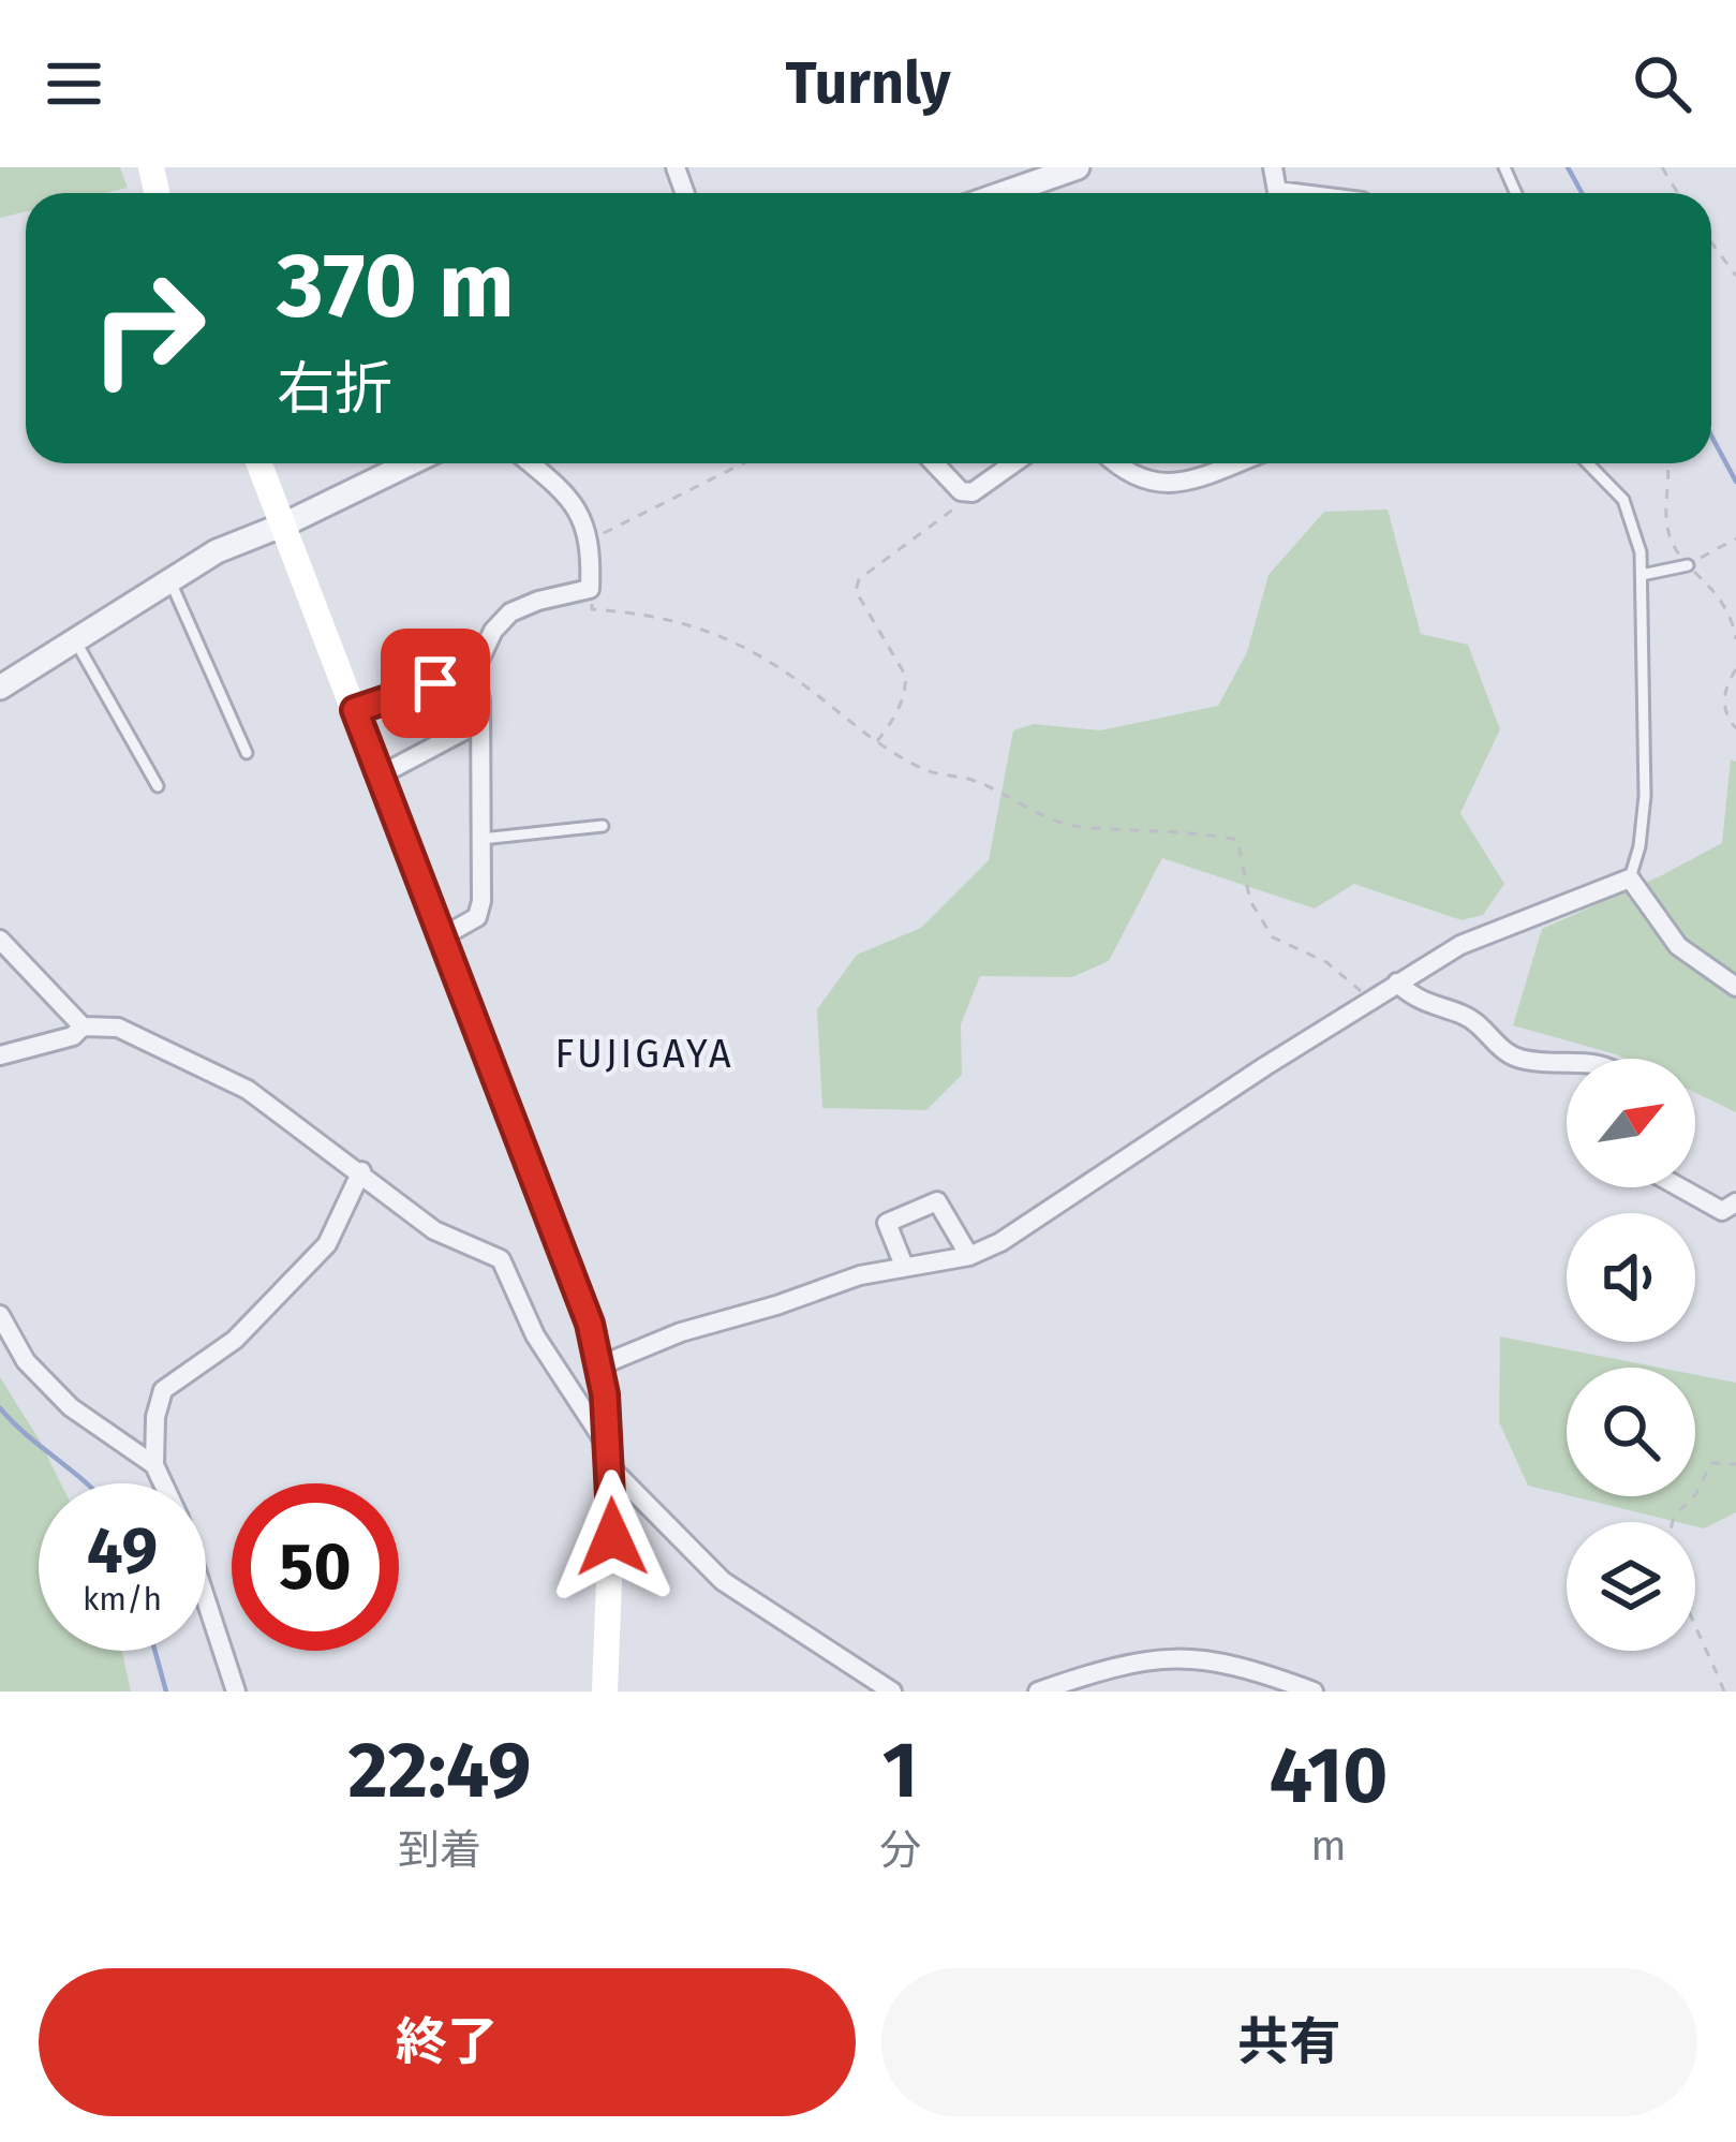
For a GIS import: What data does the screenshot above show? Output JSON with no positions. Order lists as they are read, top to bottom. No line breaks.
{"districts":["FUJIGAYA"],"north":"top right","page":{"header":"Turnly","turn":["370 m","右折"],"speed":"49 km/h","limit":"50","eta":["22:49","到着","1","分","410","m"],"buttons":["終了","共有"]}}
